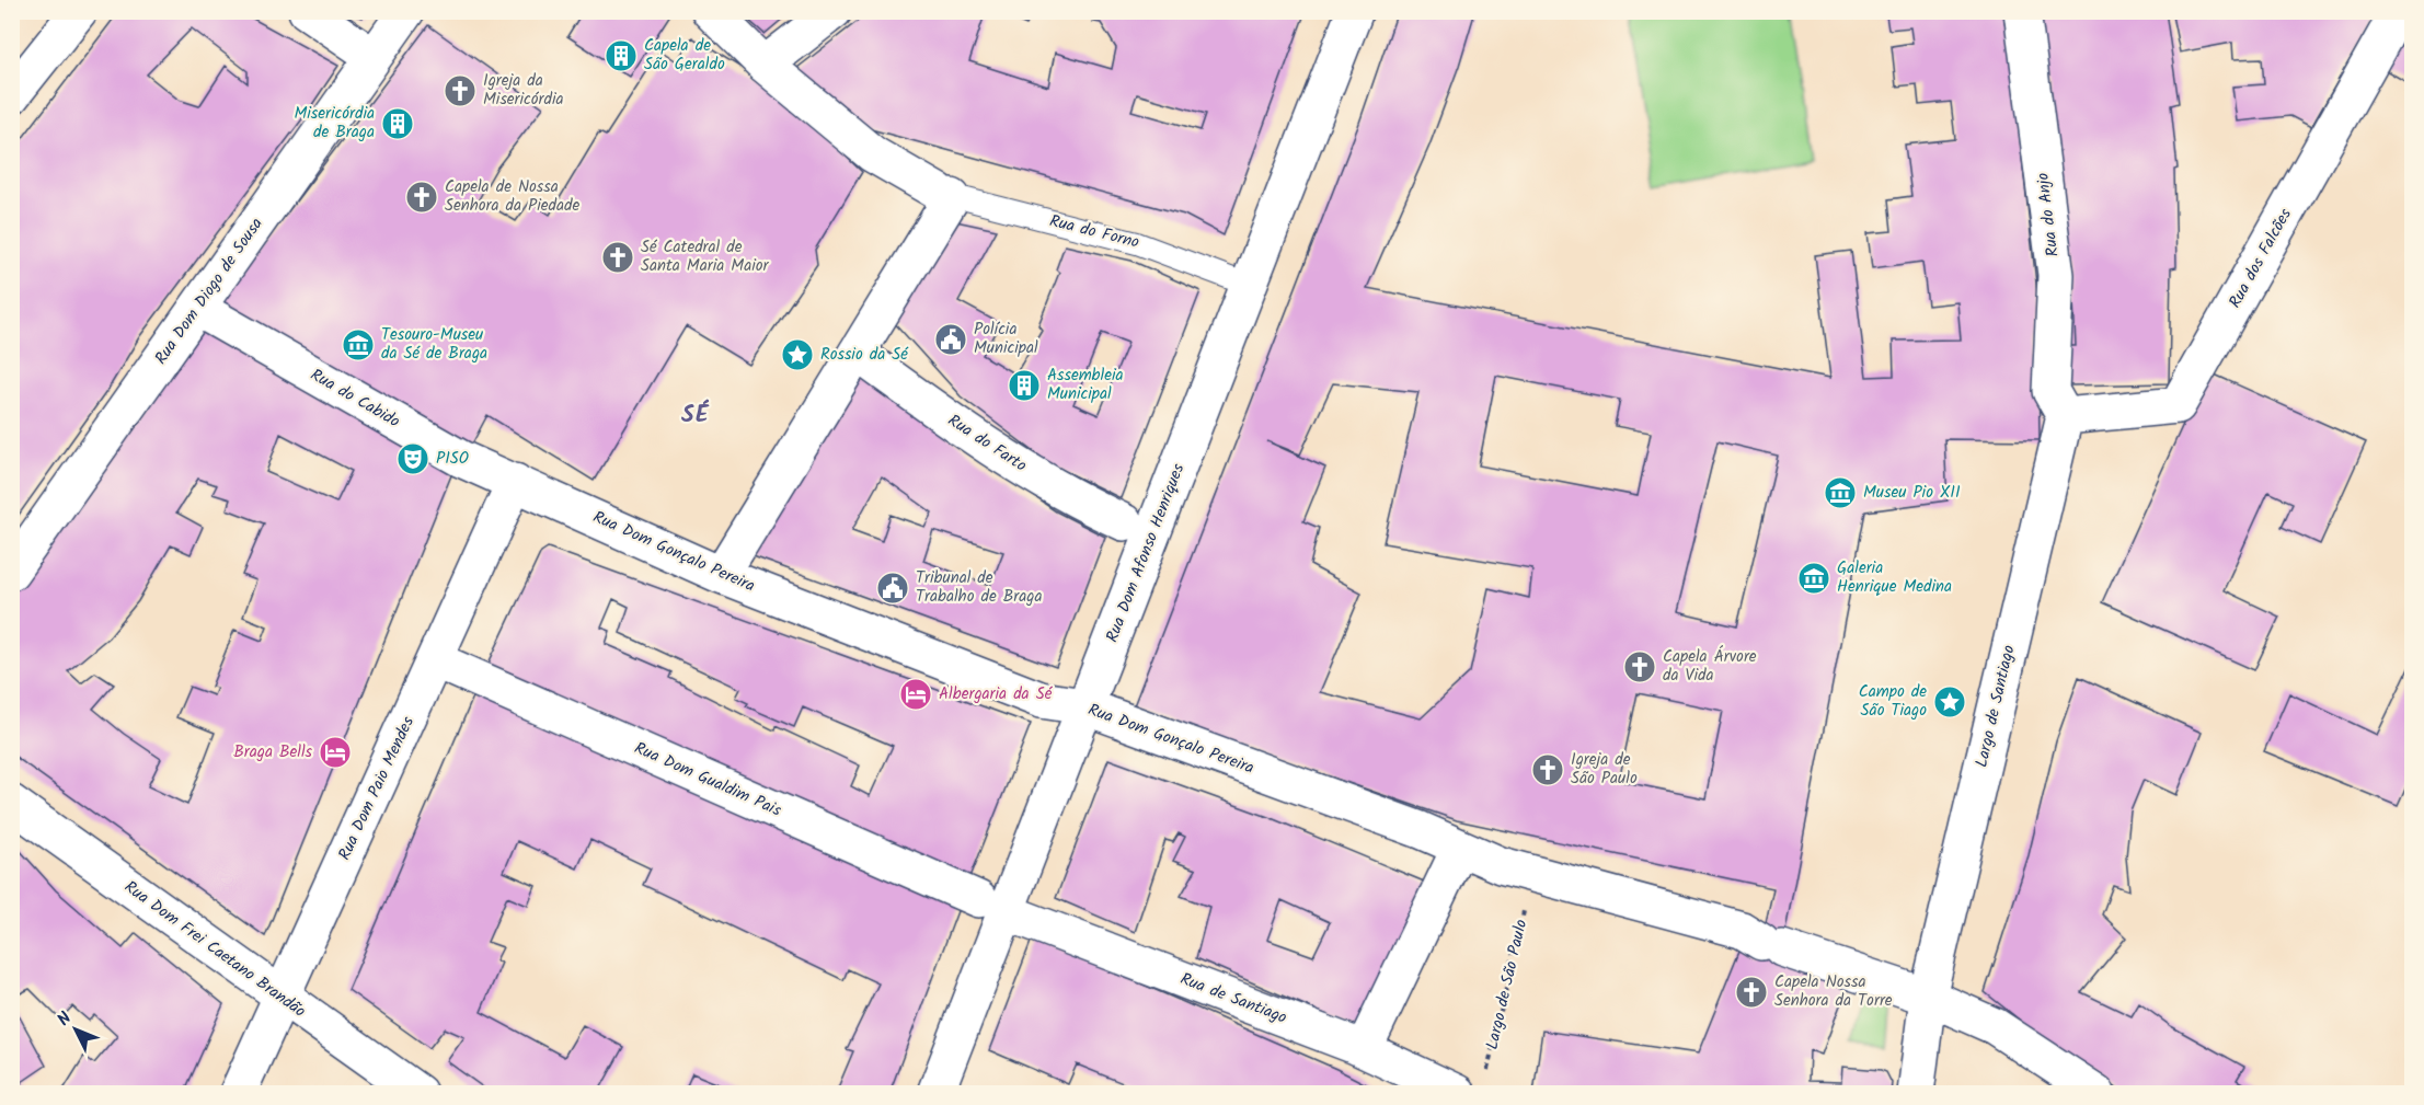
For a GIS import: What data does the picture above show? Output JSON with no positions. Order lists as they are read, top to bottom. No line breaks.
{"streets":{"street":["Rua do Anjo","Rua dos Falcões","Rua Dom Diogo de Sousa","Rua do Cabido","Rua do Farto","Rua Dom Gonçalo Pereira","Rua Dom Afonso Henriques","Largo de Santiago","Rua Dom Gualdim Pais","Rua Dom Paio Mendes","Rua Dom Frei Caetano Brandão","Rua de Santiago"],"lane":["Rua do Forno"],"path":["Largo de São Paulo"]},"crossings":[["Rua do Anjo","Rua dos Falcões"],["Rua do Anjo","Largo de Santiago"],["Rua do Forno","Rua Dom Afonso Henriques"],["Rua dos Falcões","Largo de Santiago"],["Rua Dom Diogo de Sousa","Rua do Cabido"],["Rua do Cabido","Rua Dom Gonçalo Pereira"],["Rua do Cabido","Rua Dom Paio Mendes"],["Rua Dom Gonçalo Pereira","Rua Dom Afonso Henriques"],["Rua Dom Gonçalo Pereira","Largo de Santiago"],["Rua Dom Gonçalo Pereira","Rua Dom Paio Mendes"],["Rua Dom Gonçalo Pereira","Largo de São Paulo"],["Rua Dom Afonso Henriques","Rua Dom Gualdim Pais"],["Rua Dom Afonso Henriques","Rua de Santiago"],["Rua Dom Gualdim Pais","Rua Dom Paio Mendes"],["Rua Dom Gualdim Pais","Rua de Santiago"],["Rua Dom Paio Mendes","Rua Dom Frei Caetano Brandão"]],"districts":["SÉ"],"places":{"building":["Capela de São Geraldo","Misericórdia de Braga","Assembleia Municipal"],"church":["Igreja da Misericórdia","Capela de Nossa Senhora da Piedade","Sé Catedral de Santa Maria Maior","Capela Árvore da Vida","Igreja de São Paulo","Capela Nossa Senhora da Torre"],"public building":["Polícia Municipal","Tribunal de Trabalho de Braga"],"museum":["Tesouro-Museu da Sé de Braga","Museu Pio XII","Galeria Henrique Medina"],"place":["Rossio da Sé","Campo de São Tiago"],"theatre":["PISO"],"hotel":["Albergaria da Sé","Braga Bells"]},"north":"top left"}
